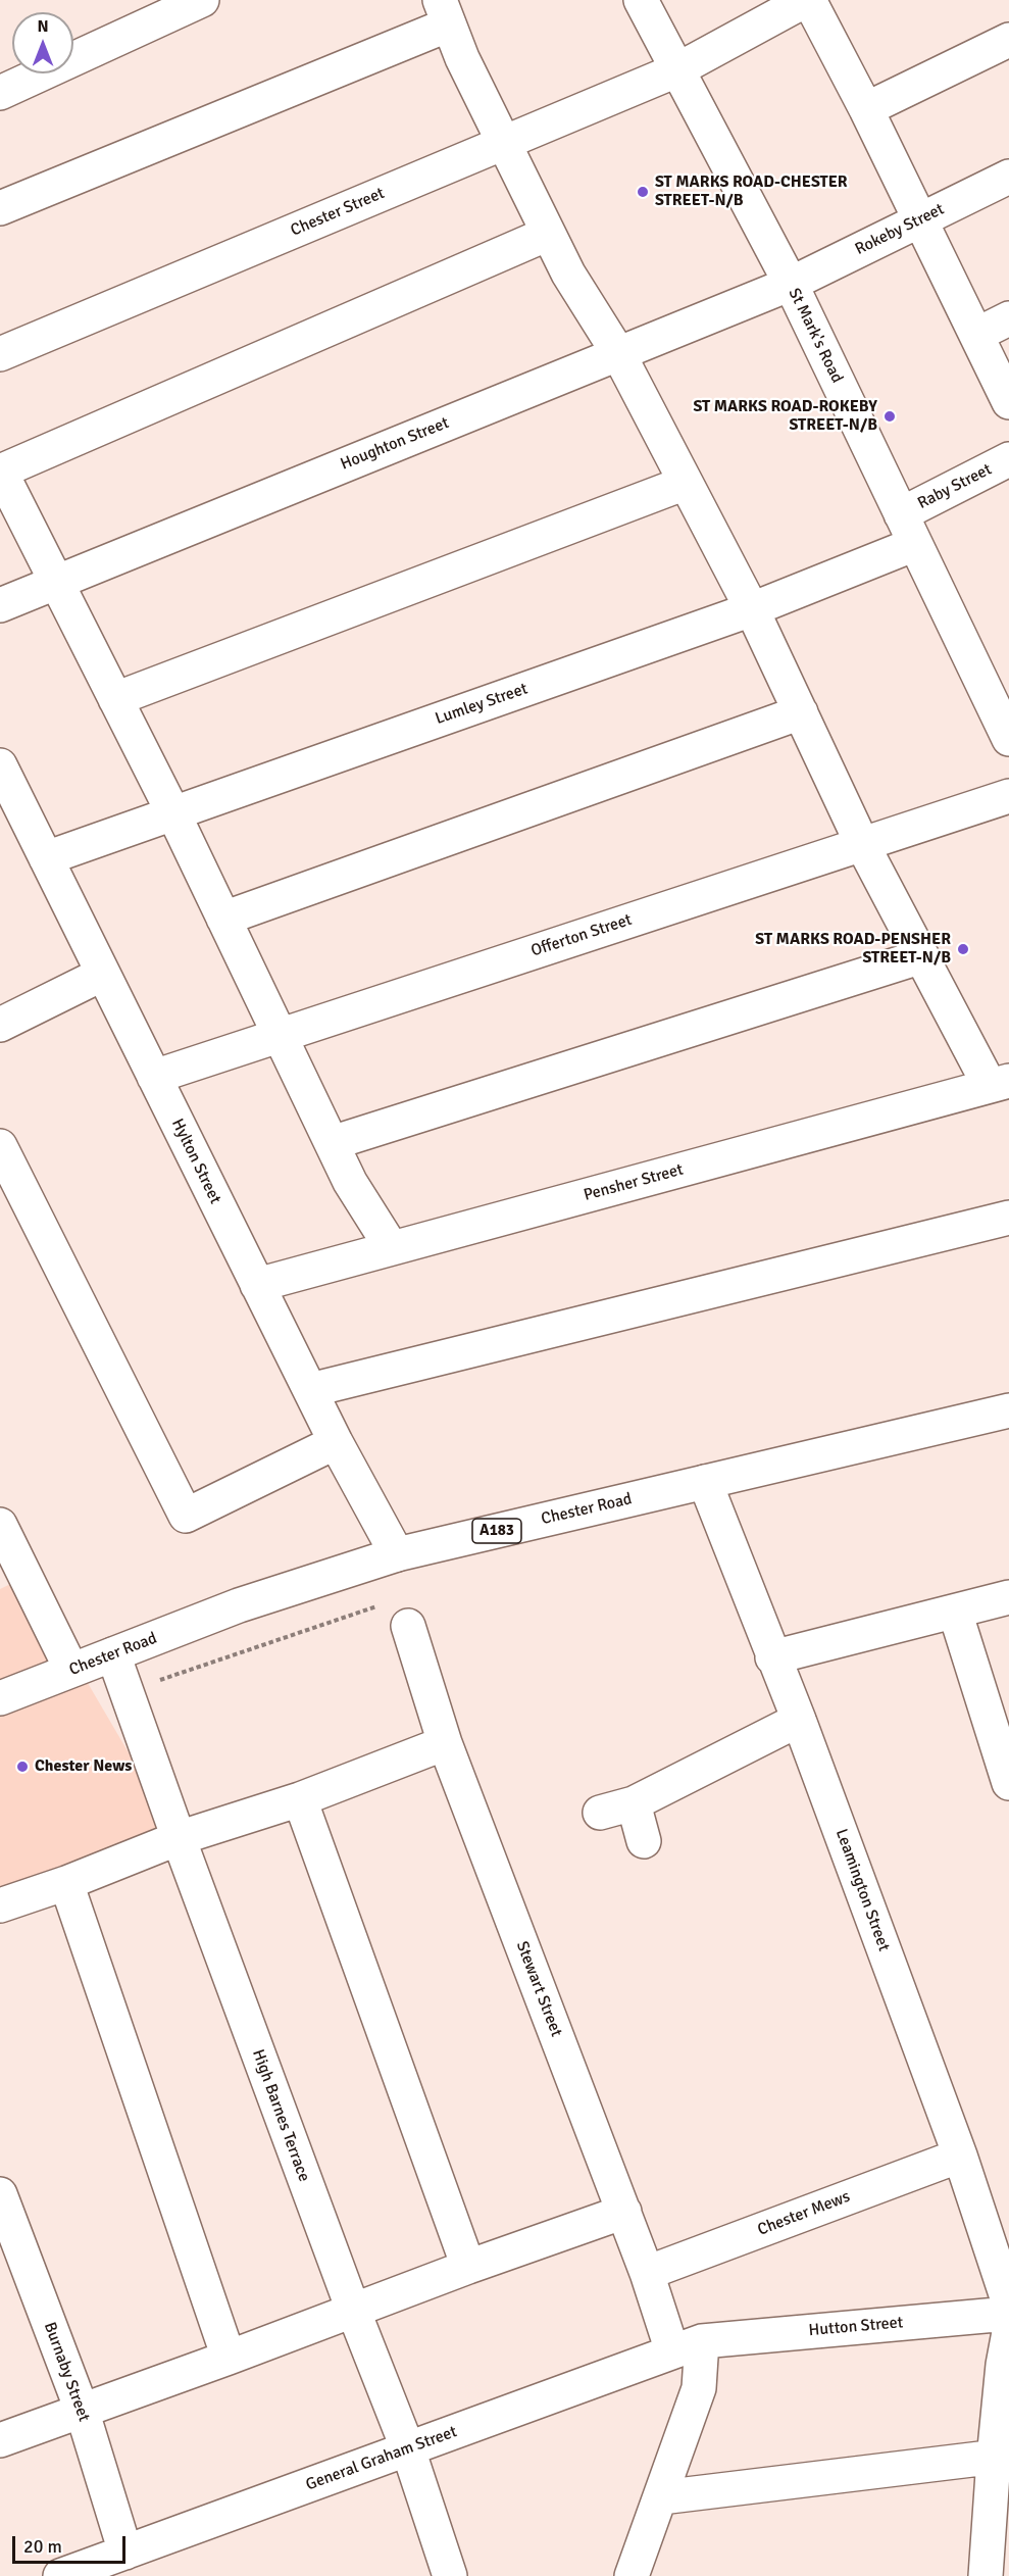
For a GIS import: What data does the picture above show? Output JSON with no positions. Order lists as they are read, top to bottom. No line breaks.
{"streets":{"street":["Chester Street","Rokeby Street","St Mark's Road","Houghton Street","Raby Street","Lumley Street","Offerton Street","Hylton Street","Pensher Street","Chester Road","A183","Leamington Street","Stewart Street","High Barnes Terrace","Chester Mews","Hutton Street","Burnaby Street","General Graham Street"]},"crossings":[["Chester Street","St Mark's Road"],["Rokeby Street","St Mark's Road"],["Rokeby Street","Houghton Street"],["St Mark's Road","Houghton Street"],["St Mark's Road","Raby Street"],["St Mark's Road","Lumley Street"],["Raby Street","Lumley Street"],["Lumley Street","Hylton Street"],["Offerton Street","Hylton Street"],["Hylton Street","Pensher Street"],["Hylton Street","Chester Road"],["Chester Road","Leamington Street"],["Chester Road","High Barnes Terrace"],["Leamington Street","Chester Mews"],["Stewart Street","Chester Mews"],["Stewart Street","Hutton Street"],["Stewart Street","General Graham Street"],["High Barnes Terrace","General Graham Street"],["Hutton Street","General Graham Street"],["Burnaby Street","General Graham Street"]],"places":["ST MARKS ROAD-CHESTER STREET-N/B","ST MARKS ROAD-ROKEBY STREET-N/B","ST MARKS ROAD-PENSHER STREET-N/B","Chester News"],"scale_bar":"20 m","north":"top"}
